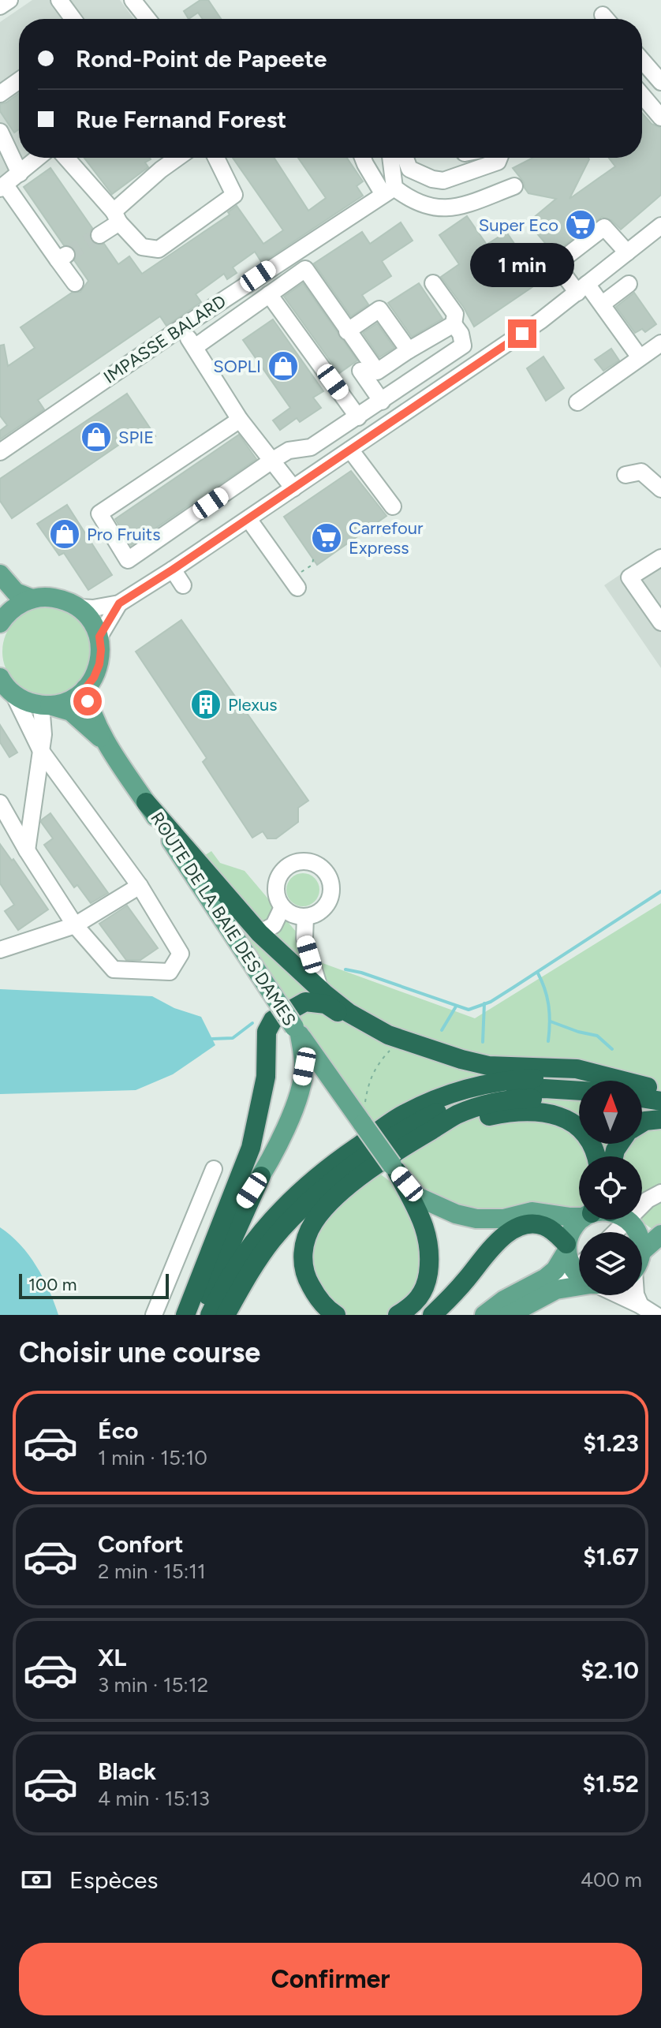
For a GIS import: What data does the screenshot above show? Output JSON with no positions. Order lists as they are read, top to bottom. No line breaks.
{"streets":{"main road":["ROUTE DE LA BAIE DES DAMES"],"street":["IMPASSE BALARD"]},"places":{"supermarket":["Super Eco","Carrefour Express"],"shop":["SOPLI","SPIE","Pro Fruits"],"building":["Plexus"]},"scale_bar":"100 m","north":"top","page":{"banner":["Rond-Point de Papeete","Rue Fernand Forest"],"bubble":"1 min","scale":"100 m","heading":"Choisir une course","list":[{"name":"Éco","note":"1 min · 15:10","value":"$1.23"},{"name":"Confort","note":"2 min · 15:11","value":"$1.67"},{"name":"XL","note":"3 min · 15:12","value":"$2.10"},{"name":"Black","note":"4 min · 15:13","value":"$1.52"}],"pay":["Espèces","400 m"],"buttons":"Confirmer"}}
